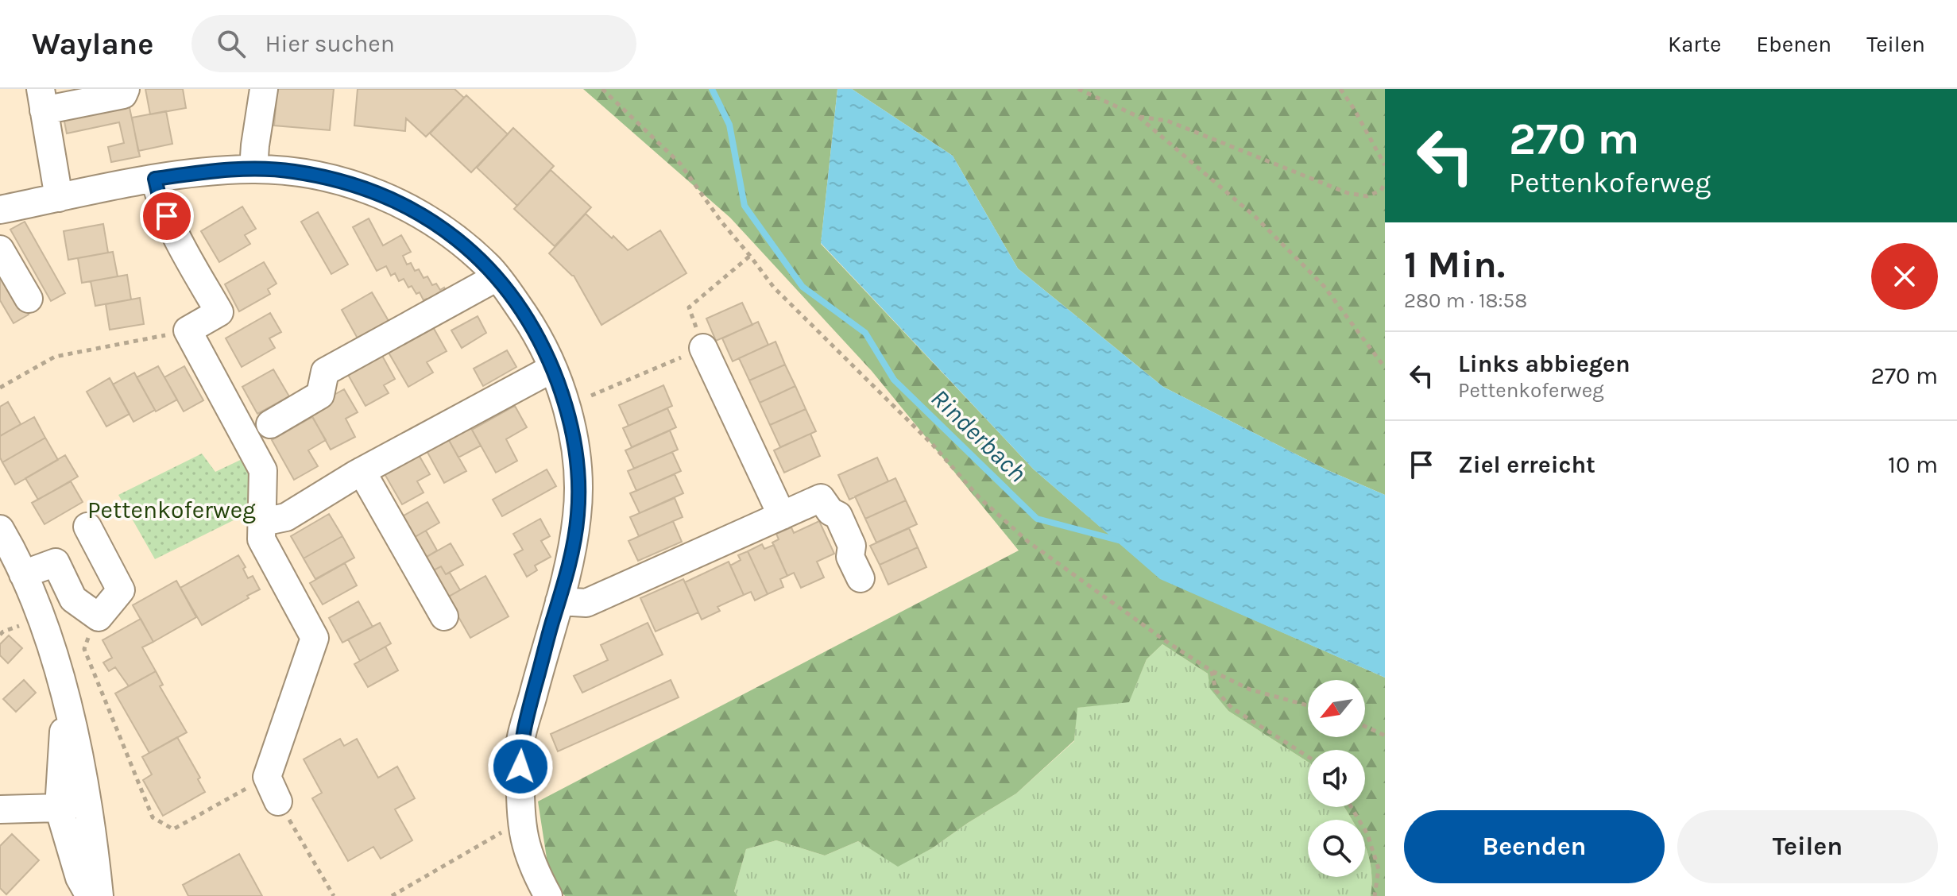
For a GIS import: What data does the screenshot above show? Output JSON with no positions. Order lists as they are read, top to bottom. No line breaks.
{"water":["Rinderbach"],"parks":["Pettenkoferweg"],"north":"bottom left","page":{"header":"Waylane","search":"Hier suchen","nav":["Karte","Ebenen","Teilen"],"turn":["270 m","Pettenkoferweg"],"heading":["1 Min.","280 m · 18:58"],"list":[{"name":"Links abbiegen","note":"Pettenkoferweg","value":"270 m"},{"name":"Ziel erreicht","value":"10 m"}],"buttons":["Beenden","Teilen"]}}
